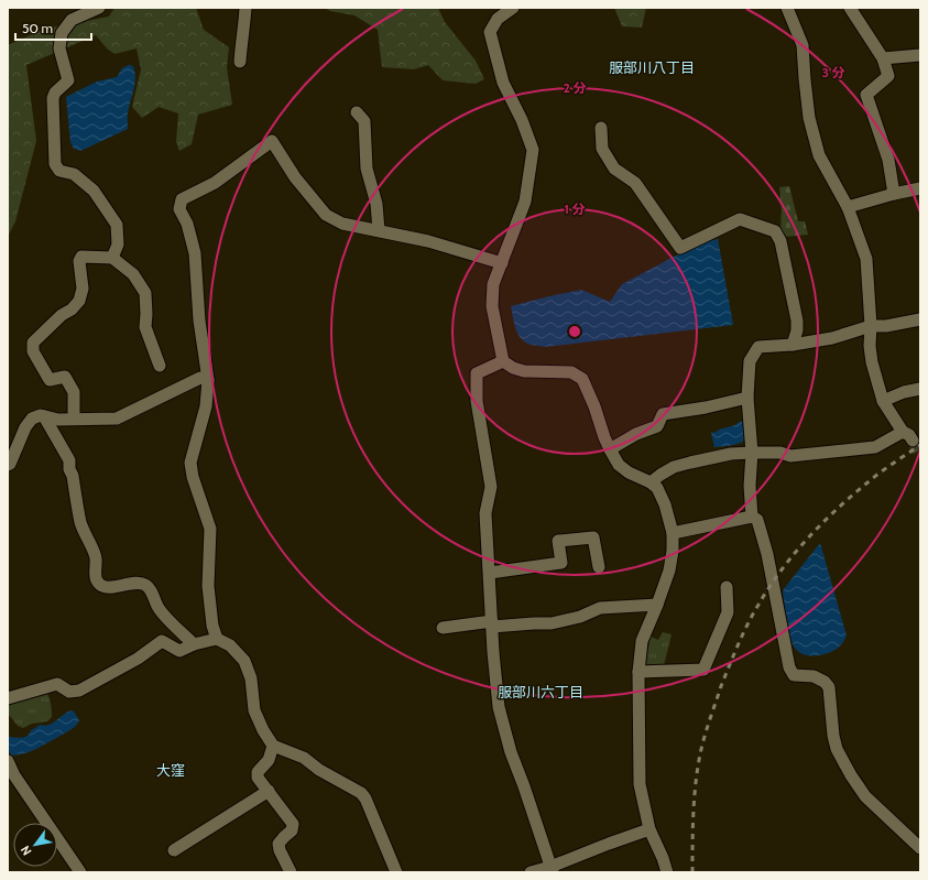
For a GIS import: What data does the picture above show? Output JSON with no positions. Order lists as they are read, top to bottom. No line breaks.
{"districts":["服部川八丁目","服部川六丁目","大窪"],"scale_bar":"50 m","north":"bottom left","rings":["3 分","2 分","1 分"]}
